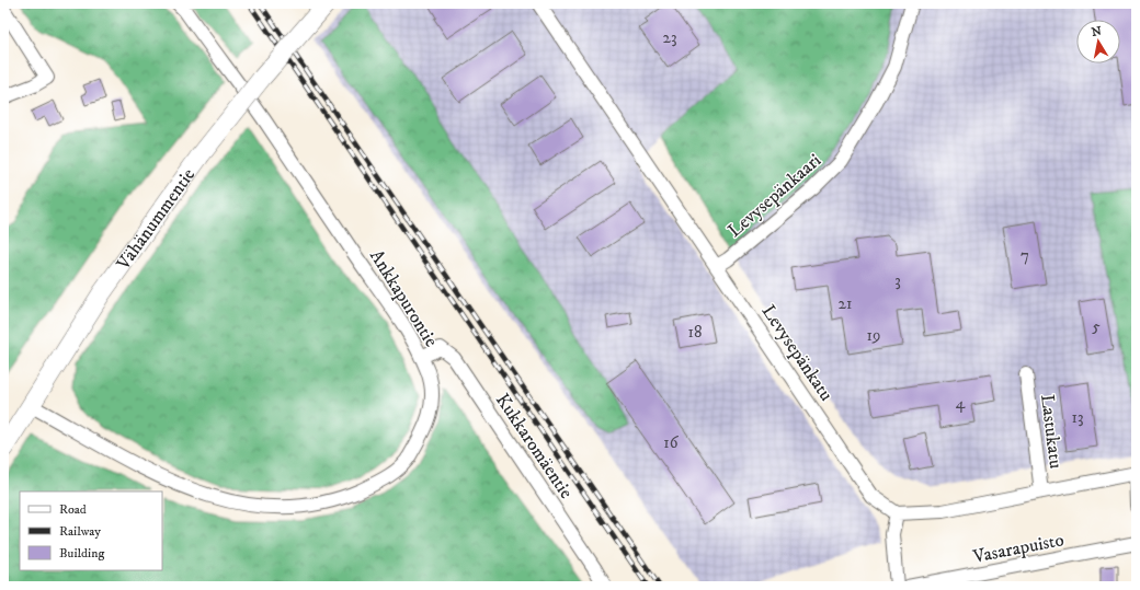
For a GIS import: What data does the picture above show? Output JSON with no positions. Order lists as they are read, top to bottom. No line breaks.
{"streets":{"main road":["Vähänummentie"],"street":["Levysepänkaari","Ankkapurontie","Levysepänkatu","Lastukatu","Kukkaromäentie","Vasarapuisto"]},"crossings":[["Levysepänkaari","Levysepänkatu"],["Vähänummentie","Ankkapurontie"],["Ankkapurontie","Kukkaromäentie"]],"house_numbers":["23","7","3","21","5","18","19","4","13","16"],"legend":["Road","Railway","Building"],"north":"top"}
